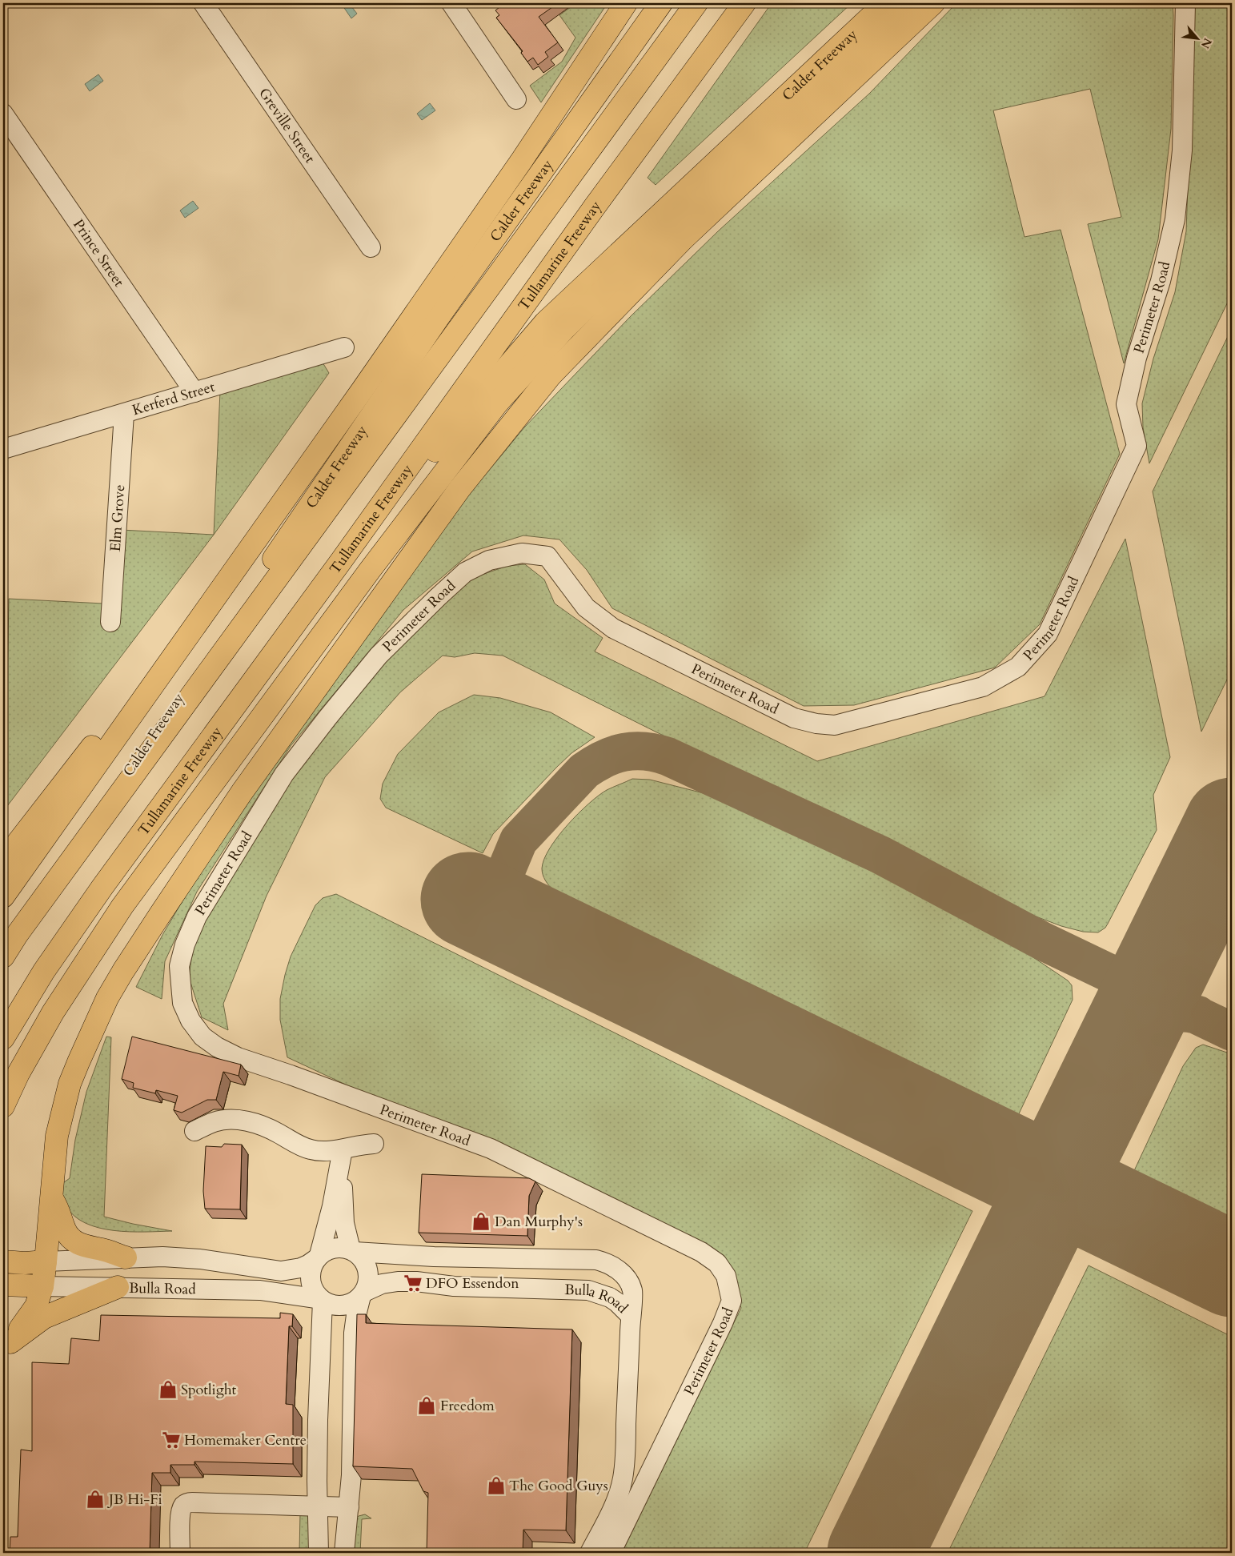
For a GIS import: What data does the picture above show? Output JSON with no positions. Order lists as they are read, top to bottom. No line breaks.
{"streets":{"main road":["Calder Freeway","Tullamarine Freeway","Bulla Road"],"street":["Greville Street","Prince Street","Perimeter Road","Kerferd Street","Elm Grove"]},"crossings":[["Calder Freeway","Tullamarine Freeway"],["Prince Street","Kerferd Street"],["Kerferd Street","Elm Grove"]],"places":{"shop":["Dan Murphy's","Spotlight","Freedom","The Good Guys","JB Hi-Fi"],"supermarket":["DFO Essendon","Homemaker Centre"]},"north":"bottom right"}
